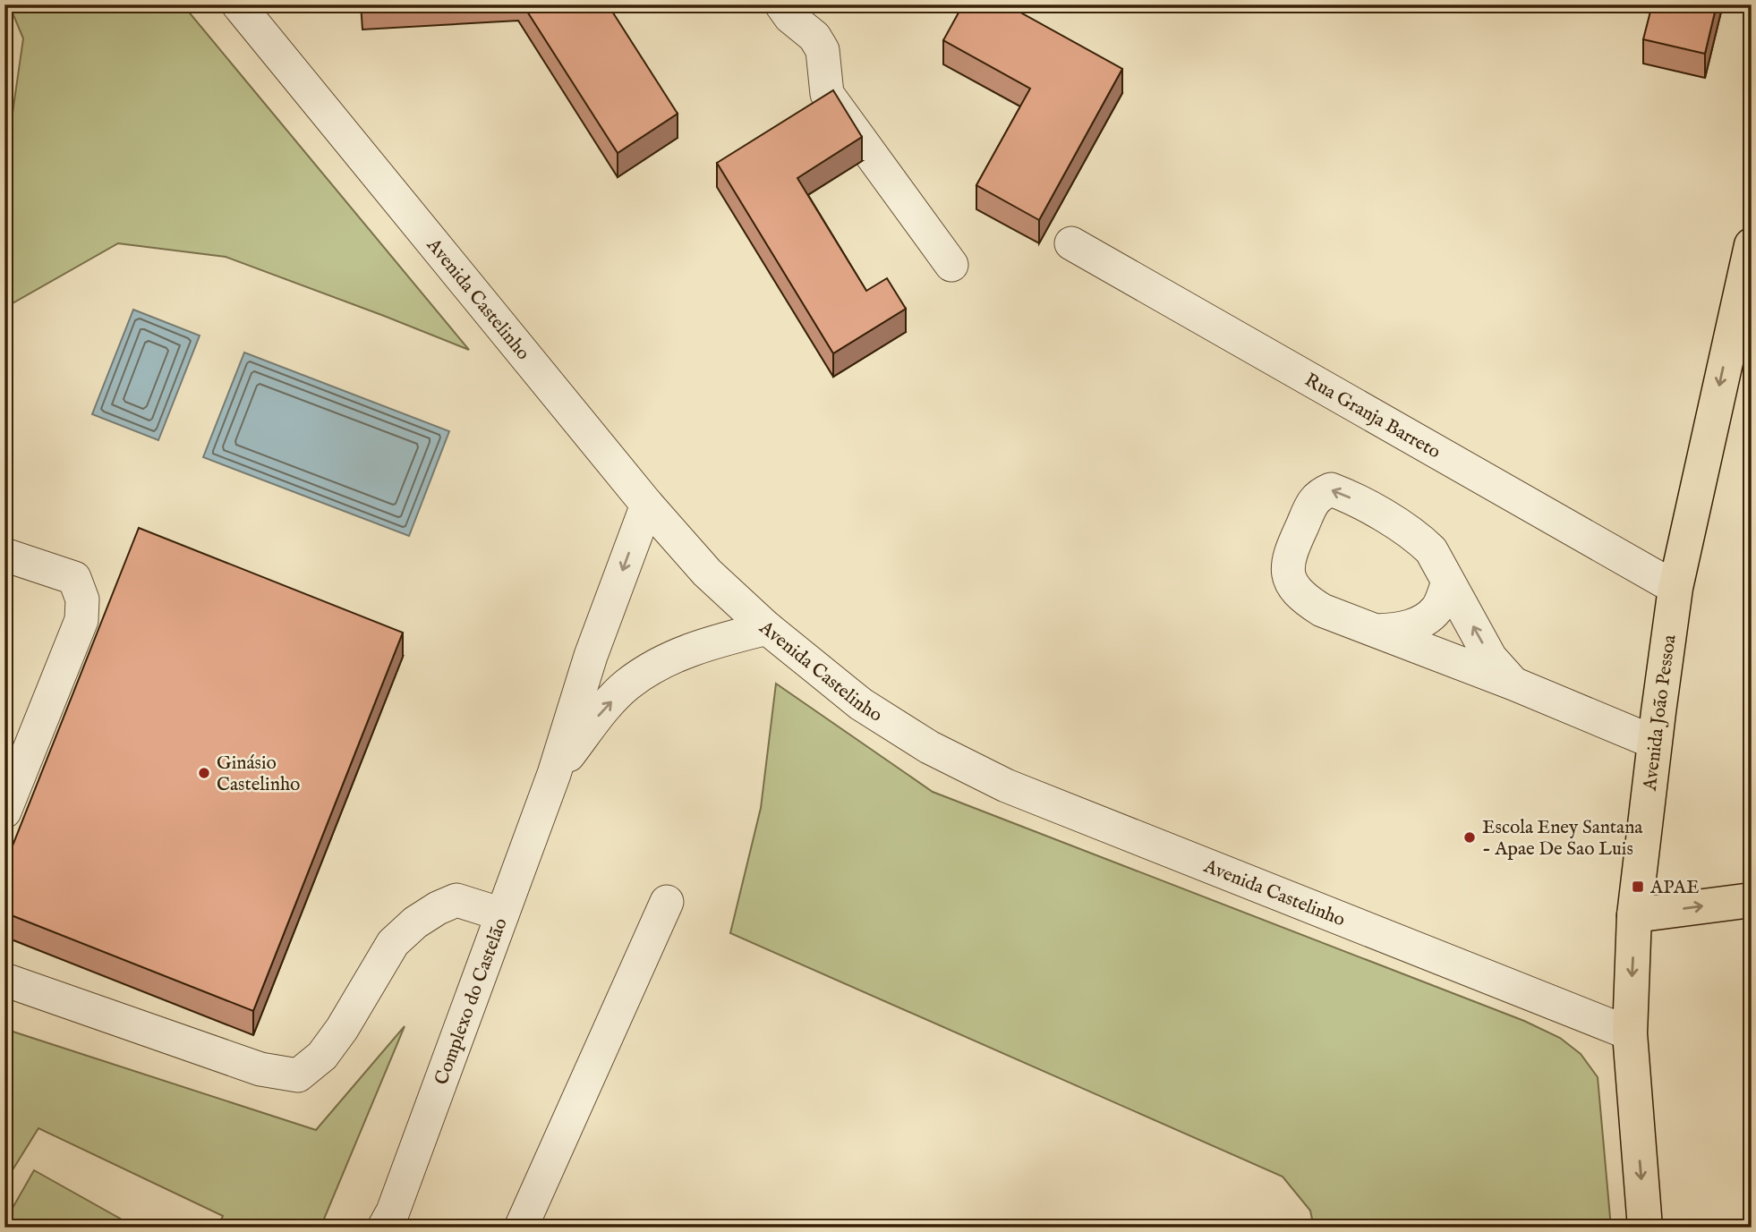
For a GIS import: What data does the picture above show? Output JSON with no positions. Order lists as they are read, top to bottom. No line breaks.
{"streets":{"main road":["Avenida João Pessoa"],"street":["Avenida Castelinho","Rua Granja Barreto","Complexo do Castelão"]},"crossings":[["Avenida Castelinho","Avenida João Pessoa"],["Avenida Castelinho","Complexo do Castelão"],["Rua Granja Barreto","Avenida João Pessoa"]],"one_way":["Avenida João Pessoa"],"places":{"other":["Ginásio Castelinho","Escola Eney Santana - Apae De Sao Luis"],"transit":["APAE"]}}
